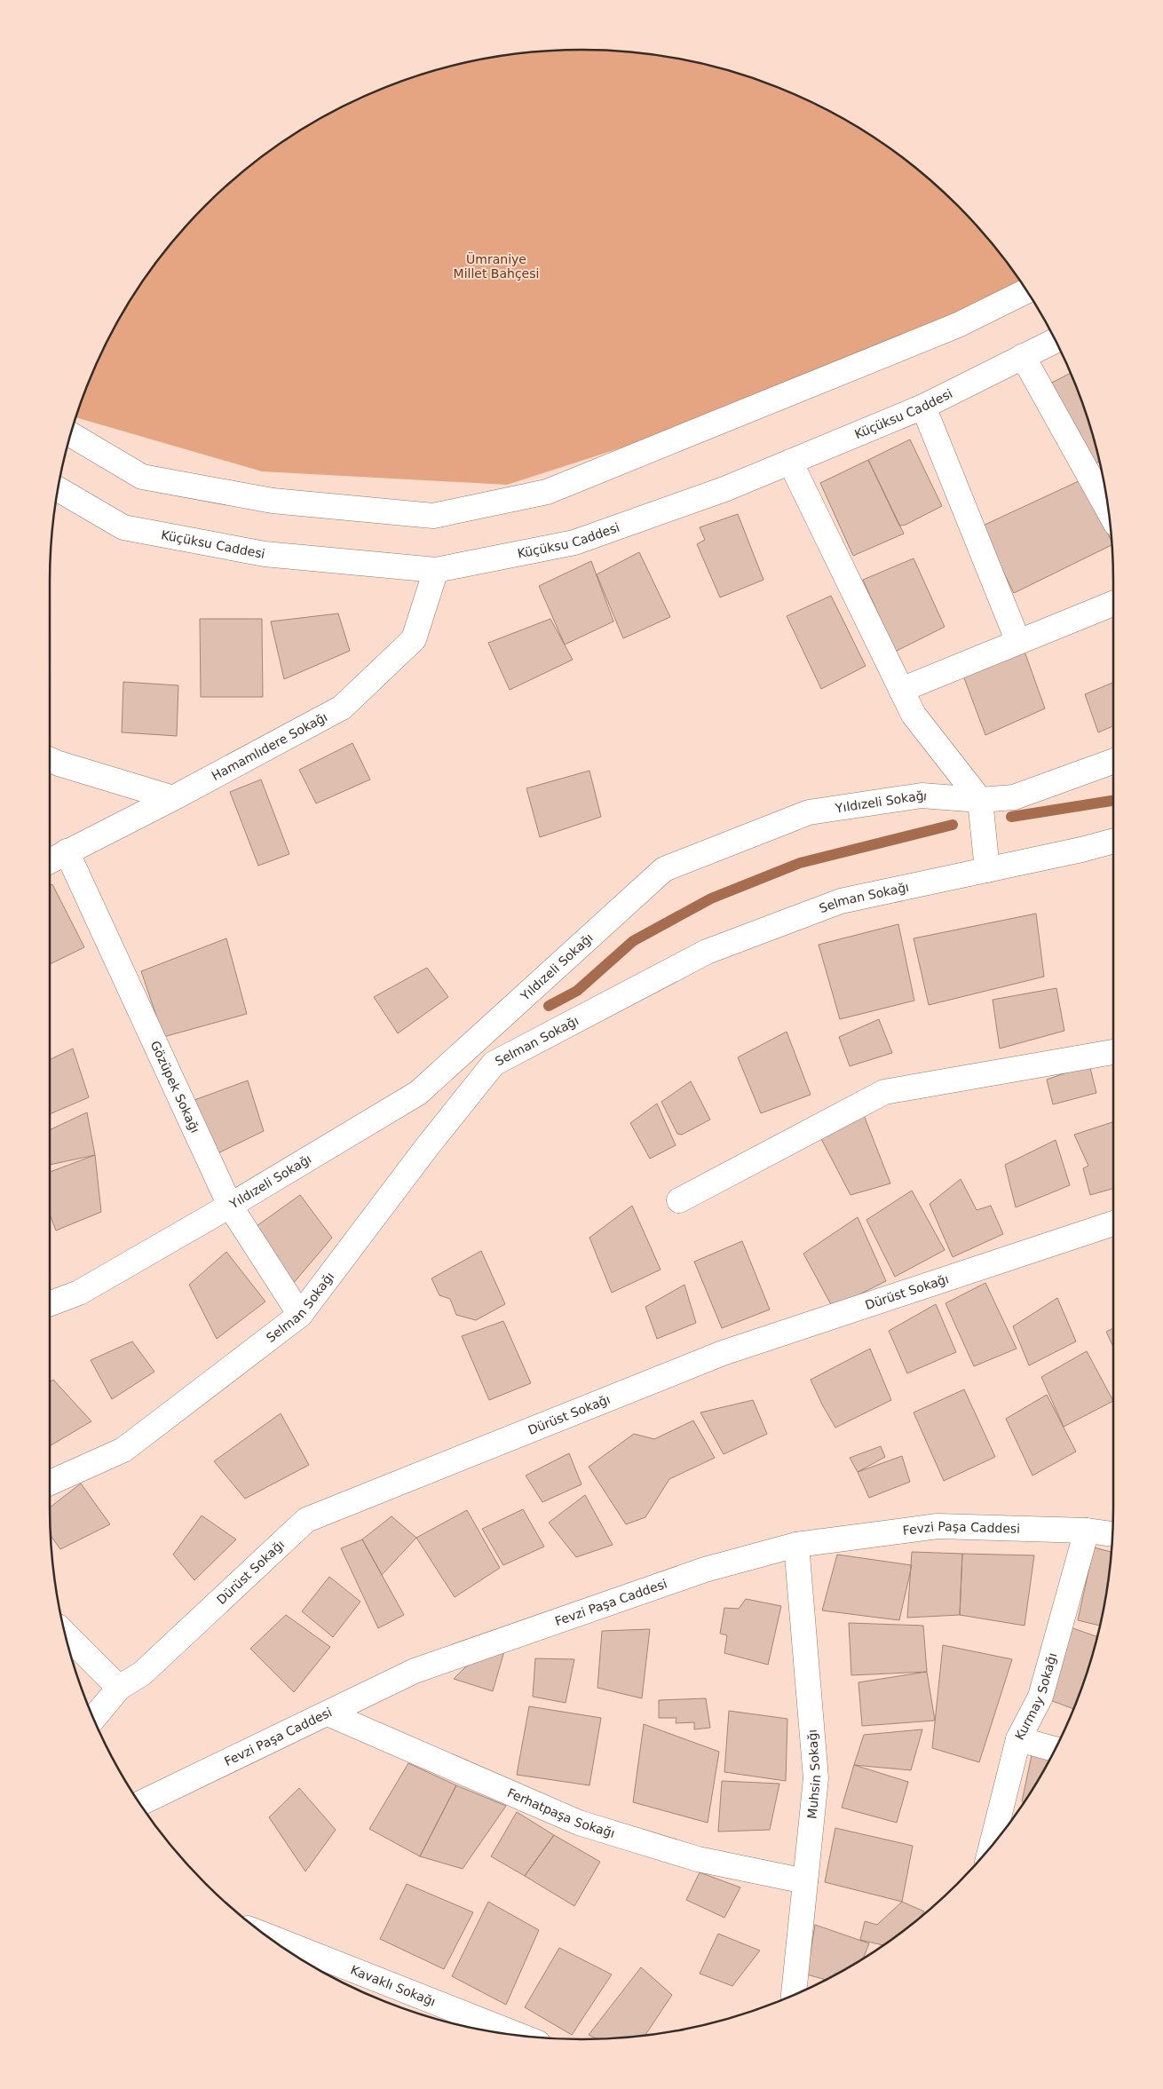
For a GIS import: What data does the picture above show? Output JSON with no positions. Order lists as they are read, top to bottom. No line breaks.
{"streets":{"street":["Küçüksu Caddesi","Hamamlıdere Sokağı","Yıldızeli Sokağı","Selman Sokağı","Gözüpek Sokağı","Dürüst Sokağı","Fevzi Paşa Caddesi","Kurmay Sokağı","Muhsin Sokağı","Ferhatpaşa Sokağı","Kavaklı Sokağı"]},"crossings":[["Küçüksu Caddesi","Hamamlıdere Sokağı"],["Hamamlıdere Sokağı","Gözüpek Sokağı"],["Yıldızeli Sokağı","Gözüpek Sokağı"],["Selman Sokağı","Gözüpek Sokağı"],["Fevzi Paşa Caddesi","Kurmay Sokağı"],["Fevzi Paşa Caddesi","Muhsin Sokağı"],["Fevzi Paşa Caddesi","Ferhatpaşa Sokağı"],["Muhsin Sokağı","Ferhatpaşa Sokağı"]],"parks":["Ümraniye Millet Bahçesi"]}
